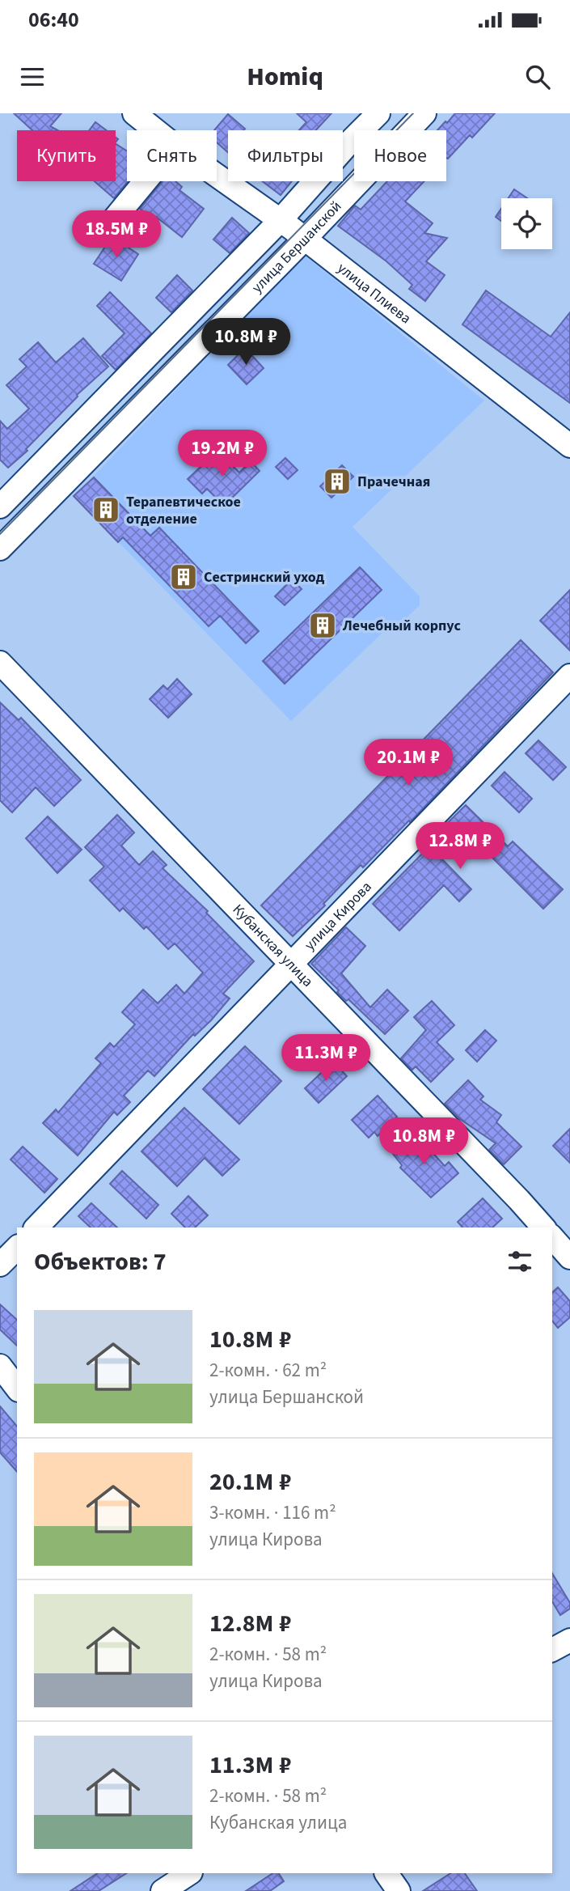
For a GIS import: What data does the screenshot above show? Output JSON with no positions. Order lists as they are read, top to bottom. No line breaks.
{"streets":{"street":["улица Бершанской","улица Плиева","улица Кирова","Кубанская улица"]},"crossings":[["улица Бершанской","улица Плиева"],["улица Кирова","Кубанская улица"]],"places":{"building":["Прачечная","Терапевтическое отделение","Сестринский уход","Лечебный корпус"]},"page":{"status":"06:40","header":"Homiq","chip":["Купить","Снять","Фильтры","Новое"],"price":["18.5M ₽","10.8M ₽","19.2M ₽","20.1M ₽","12.8M ₽","11.3M ₽","10.8M ₽"],"heading":"Объектов: 7","list":[{"name":"10.8M ₽","note":"2-комн. · 62 m² · улица Бершанской"},{"name":"20.1M ₽","note":"3-комн. · 116 m² · улица Кирова"},{"name":"12.8M ₽","note":"2-комн. · 58 m² · улица Кирова"},{"name":"11.3M ₽","note":"2-комн. · 58 m² · Кубанская улица"}]}}
